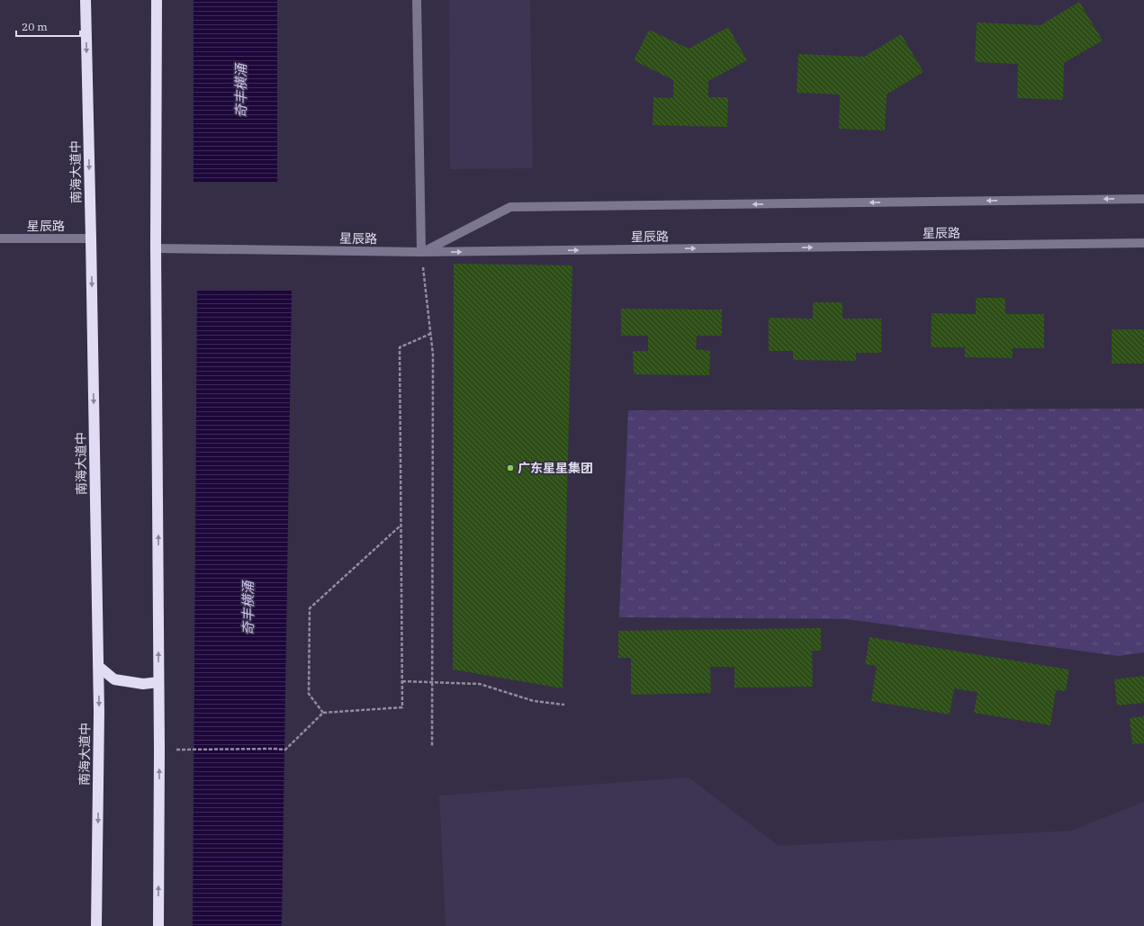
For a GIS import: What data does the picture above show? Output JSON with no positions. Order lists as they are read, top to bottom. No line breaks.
{"streets":{"highway":["南海大道中"],"street":["星辰路"]},"crossings":[["南海大道中","星辰路"]],"water":["奇丰横涌"],"places":["广东星星集团"],"scale_bar":"20 m"}
